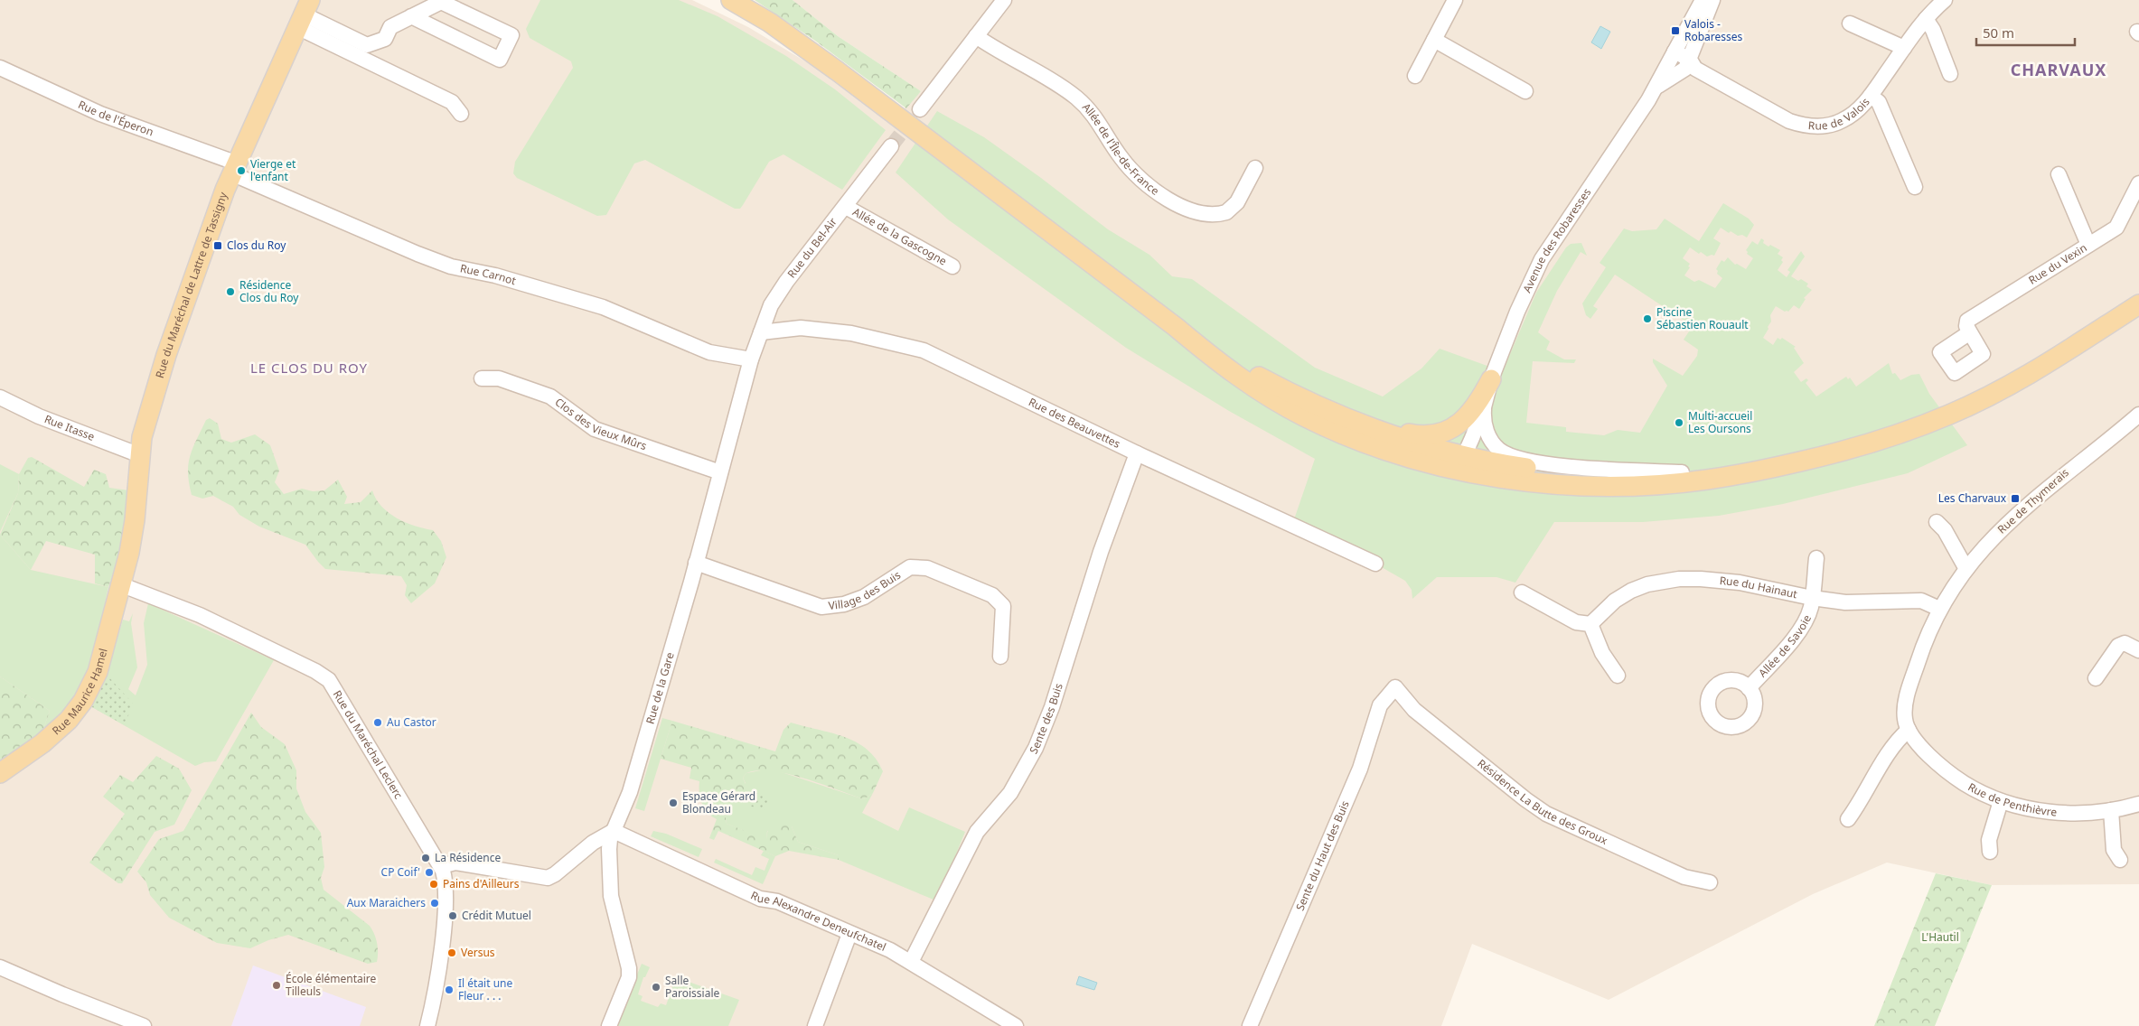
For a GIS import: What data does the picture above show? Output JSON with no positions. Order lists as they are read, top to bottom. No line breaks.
{"streets":{"main road":["Rue du Maréchal de Lattre de Tassigny","Rue Maurice Hamel"],"street":["Rue de Valois","Rue de l'Éperon","Allée de l'Île-de-France","Allée de la Gascogne","Avenue des Robaresses","Rue du Bel-Air","Rue du Vexin","Rue Carnot","Rue des Beauvettes","Clos des Vieux Mûrs","Rue Itasse","Rue de Thymerais","Rue du Hainaut","Village des Buis","Allée de Savoie","Rue de la Gare","Sente des Buis","Rue du Maréchal Leclerc","Rue de Penthièvre","Résidence La Butte des Groux","Sente du Haut des Buis","Rue Alexandre Deneufchatel"]},"crossings":[["Rue de Valois","Avenue des Robaresses"],["Rue de l'Éperon","Rue Carnot"],["Rue de l'Éperon","Rue du Maréchal de Lattre de Tassigny"],["Allée de la Gascogne","Rue du Bel-Air"],["Rue du Bel-Air","Rue Carnot"],["Rue du Bel-Air","Rue des Beauvettes"],["Rue du Bel-Air","Rue de la Gare"],["Rue Carnot","Rue du Maréchal de Lattre de Tassigny"],["Rue Carnot","Rue de la Gare"],["Rue du Maréchal de Lattre de Tassigny","Rue Itasse"],["Rue du Maréchal de Lattre de Tassigny","Rue Maurice Hamel"],["Rue du Maréchal de Lattre de Tassigny","Rue du Maréchal Leclerc"],["Rue des Beauvettes","Sente des Buis"],["Clos des Vieux Mûrs","Rue de la Gare"],["Rue de Thymerais","Rue du Hainaut"],["Rue de Thymerais","Rue de Penthièvre"],["Rue du Hainaut","Allée de Savoie"],["Village des Buis","Rue de la Gare"],["Rue de la Gare","Rue Alexandre Deneufchatel"],["Rue Maurice Hamel","Rue du Maréchal Leclerc"],["Sente des Buis","Rue Alexandre Deneufchatel"],["Résidence La Butte des Groux","Sente du Haut des Buis"]],"districts":["CHARVAUX","LE CLOS DU ROY"],"parks":["L'Hautil"],"places":{"transit":["Valois - Robaresses","Clos du Roy","Les Charvaux"],"other":["Vierge et l'enfant","Résidence Clos du Roy","Piscine Sébastien Rouault","Multi-accueil Les Oursons","Au Castor","Espace Gérard Blondeau","La Résidence","CP Coif'","Pains d'Ailleurs","Aux Maraichers","Crédit Mutuel","Versus","École élémentaire Tilleuls","Salle Paroissiale","Il était une Fleur . . ."]},"scale_bar":"50 m"}
